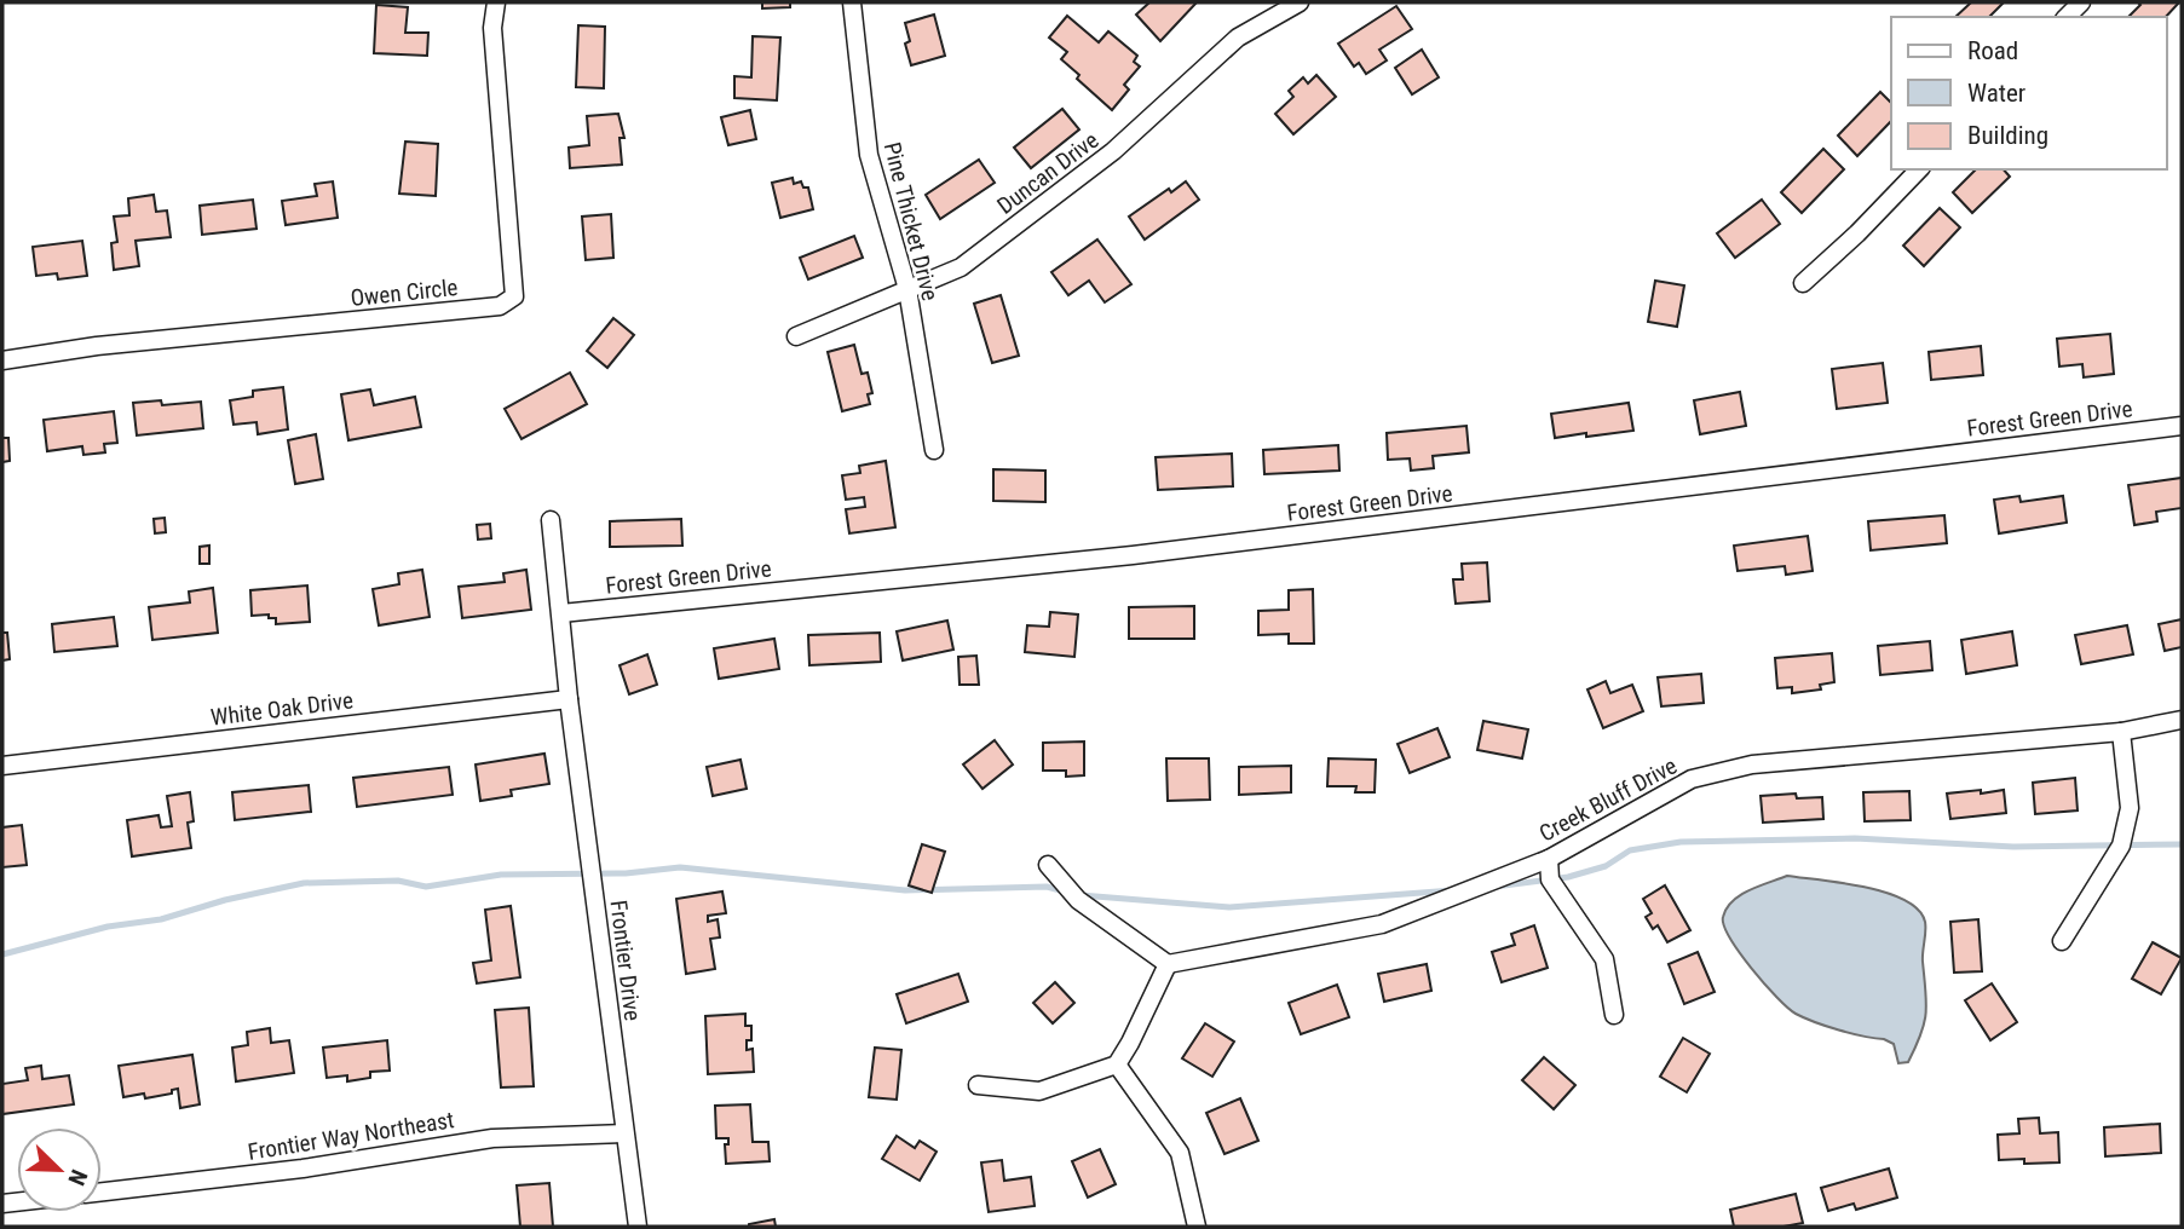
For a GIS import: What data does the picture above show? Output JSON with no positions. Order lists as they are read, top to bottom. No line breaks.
{"streets":{"street":["Duncan Drive","Pine Thicket Drive","Owen Circle","Forest Green Drive","White Oak Drive","Creek Bluff Drive","Frontier Drive","Frontier Way Northeast"]},"crossings":[["Duncan Drive","Pine Thicket Drive"],["Forest Green Drive","Frontier Drive"],["White Oak Drive","Frontier Drive"],["Frontier Drive","Frontier Way Northeast"]],"legend":["Road","Water","Building"],"north":"bottom right"}
